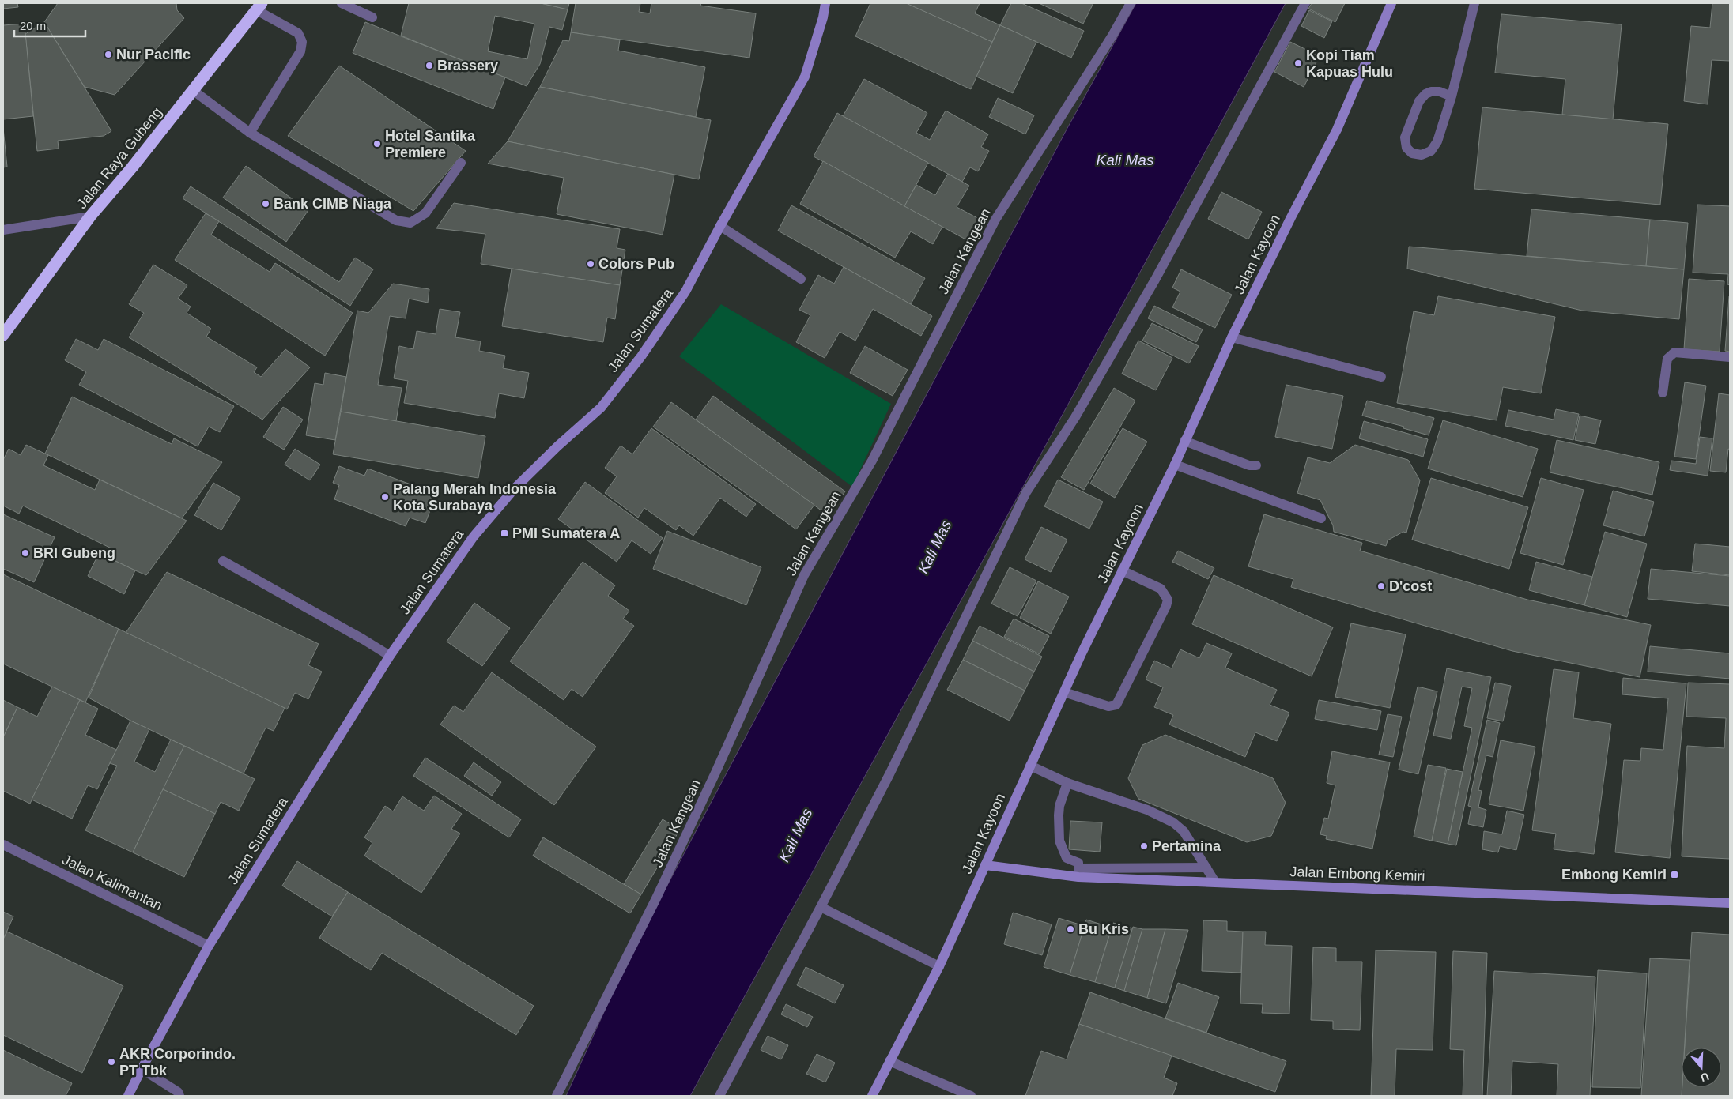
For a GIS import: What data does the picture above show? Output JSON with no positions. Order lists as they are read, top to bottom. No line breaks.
{"streets":{"highway":["Jalan Raya Gubeng"],"street":["Jalan Kangean","Jalan Kayoon","Jalan Sumatera","Jalan Embong Kemiri","Jalan Kalimantan"]},"crossings":[["Jalan Kayoon","Jalan Embong Kemiri"],["Jalan Sumatera","Jalan Kalimantan"]],"water":["Kali Mas"],"places":{"other":["Nur Pacific","Kopi Tiam Kapuas Hulu","Brassery","Hotel Santika Premiere","Bank CIMB Niaga","Colors Pub","Palang Merah Indonesia Kota Surabaya","BRI Gubeng","D'cost","Pertamina","Bu Kris","AKR Corporindo. PT Tbk"],"transit":["PMI Sumatera A","Embong Kemiri"]},"scale_bar":"20 m","north":"bottom"}
